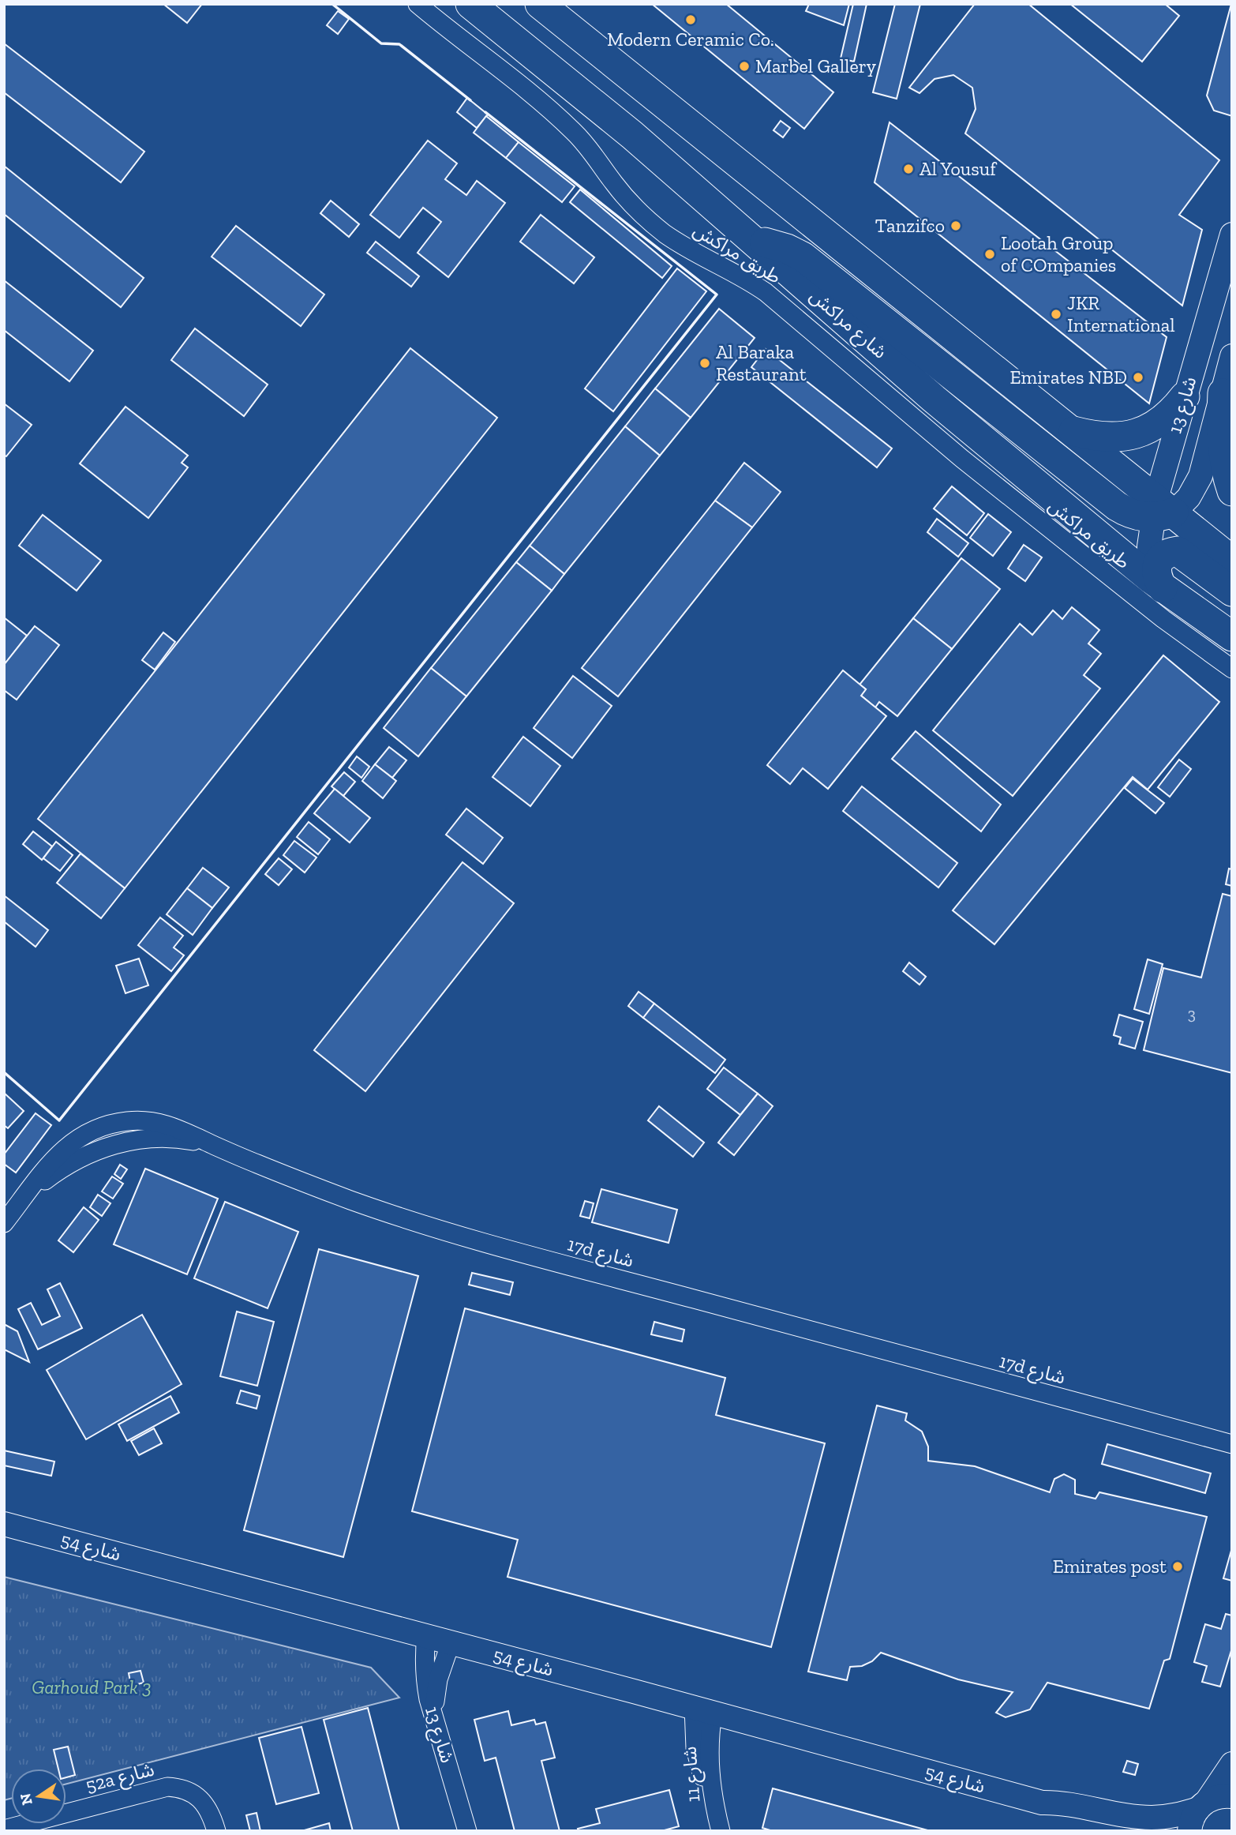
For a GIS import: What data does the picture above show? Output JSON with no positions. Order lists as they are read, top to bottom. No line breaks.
{"streets":{"main road":["شارع مراكش"],"street":["طريق مراكش","شارع 13","17d شارع","شارع 54","شارع 11","52a شارع"]},"crossings":[["شارع مراكش","شارع 13"],["شارع 13","شارع 54"],["شارع 54","شارع 11"]],"parks":["Garhoud Park 3"],"places":["Modern Ceramic Co.","Marbel Gallery","Al Yousuf","Tanzifco","Lootah Group of COmpanies","JKR International","Al Baraka Restaurant","Emirates NBD","Emirates post"],"house_numbers":["3"],"north":"left"}
